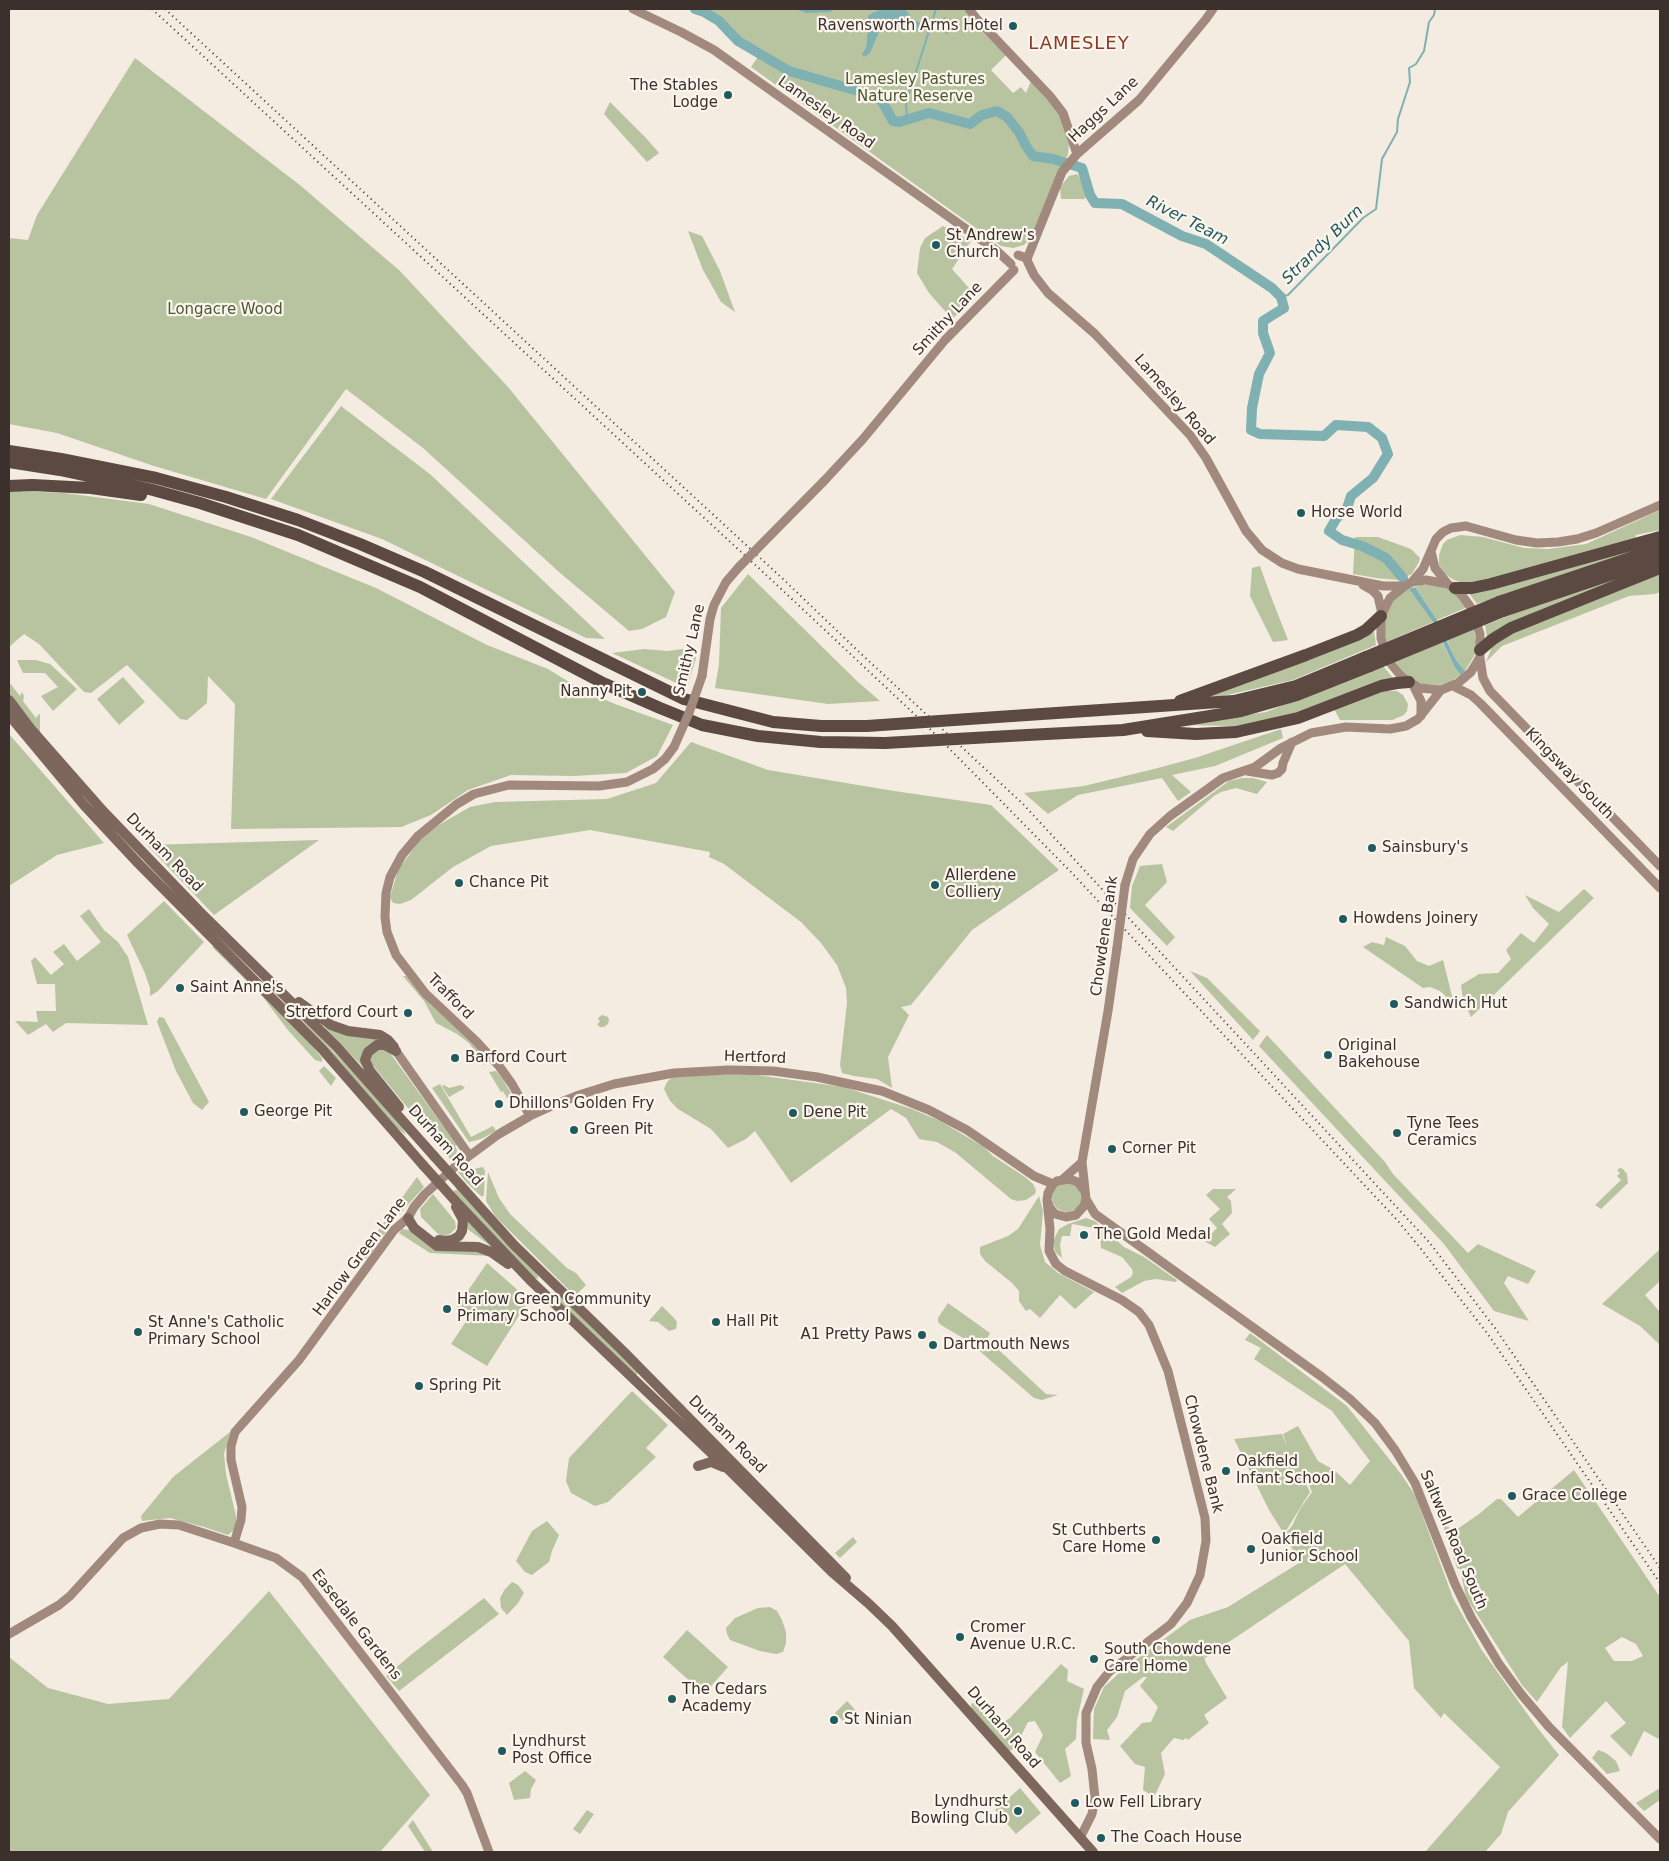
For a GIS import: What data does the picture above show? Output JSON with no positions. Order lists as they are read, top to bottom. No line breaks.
{"streets":{"main road":["Durham Road"],"street":["Haggs Lane","Lamesley Road","Smithy Lane","Kingsway South","Chowdene Bank","Trafford","Hertford","Harlow Green Lane","Saltwell Road South","Easedale Gardens"]},"crossings":[["Haggs Lane","Lamesley Road"],["Haggs Lane","Smithy Lane"],["Lamesley Road","Smithy Lane"],["Lamesley Road","Kingsway South"],["Smithy Lane","Trafford"],["Durham Road","Chowdene Bank"],["Chowdene Bank","Hertford"],["Chowdene Bank","Saltwell Road South"],["Trafford","Hertford"],["Hertford","Harlow Green Lane"],["Hertford","Saltwell Road South"],["Harlow Green Lane","Easedale Gardens"]],"districts":["LAMESLEY"],"water":["River Team","Strandy Burn"],"parks":["Lamesley Pastures Nature Reserve","Longacre Wood"],"places":["Ravensworth Arms Hotel","The Stables Lodge","St Andrew's Church","Horse World","Nanny Pit","Sainsbury's","Chance Pit","Allerdene Colliery","Howdens Joinery","Saint Anne's","Sandwich Hut","Stretford Court","Original Bakehouse","Barford Court","Dhillons Golden Fry","George Pit","Dene Pit","Green Pit","Tyne Tees Ceramics","Corner Pit","The Gold Medal","Harlow Green Community Primary School","Hall Pit","St Anne's Catholic Primary School","A1 Pretty Paws","Dartmouth News","Spring Pit","Oakfield Infant School","Grace College","St Cuthberts Care Home","Oakfield Junior School","Cromer Avenue U.R.C.","South Chowdene Care Home","The Cedars Academy","St Ninian","Lyndhurst Post Office","Low Fell Library","Lyndhurst Bowling Club","The Coach House"]}
